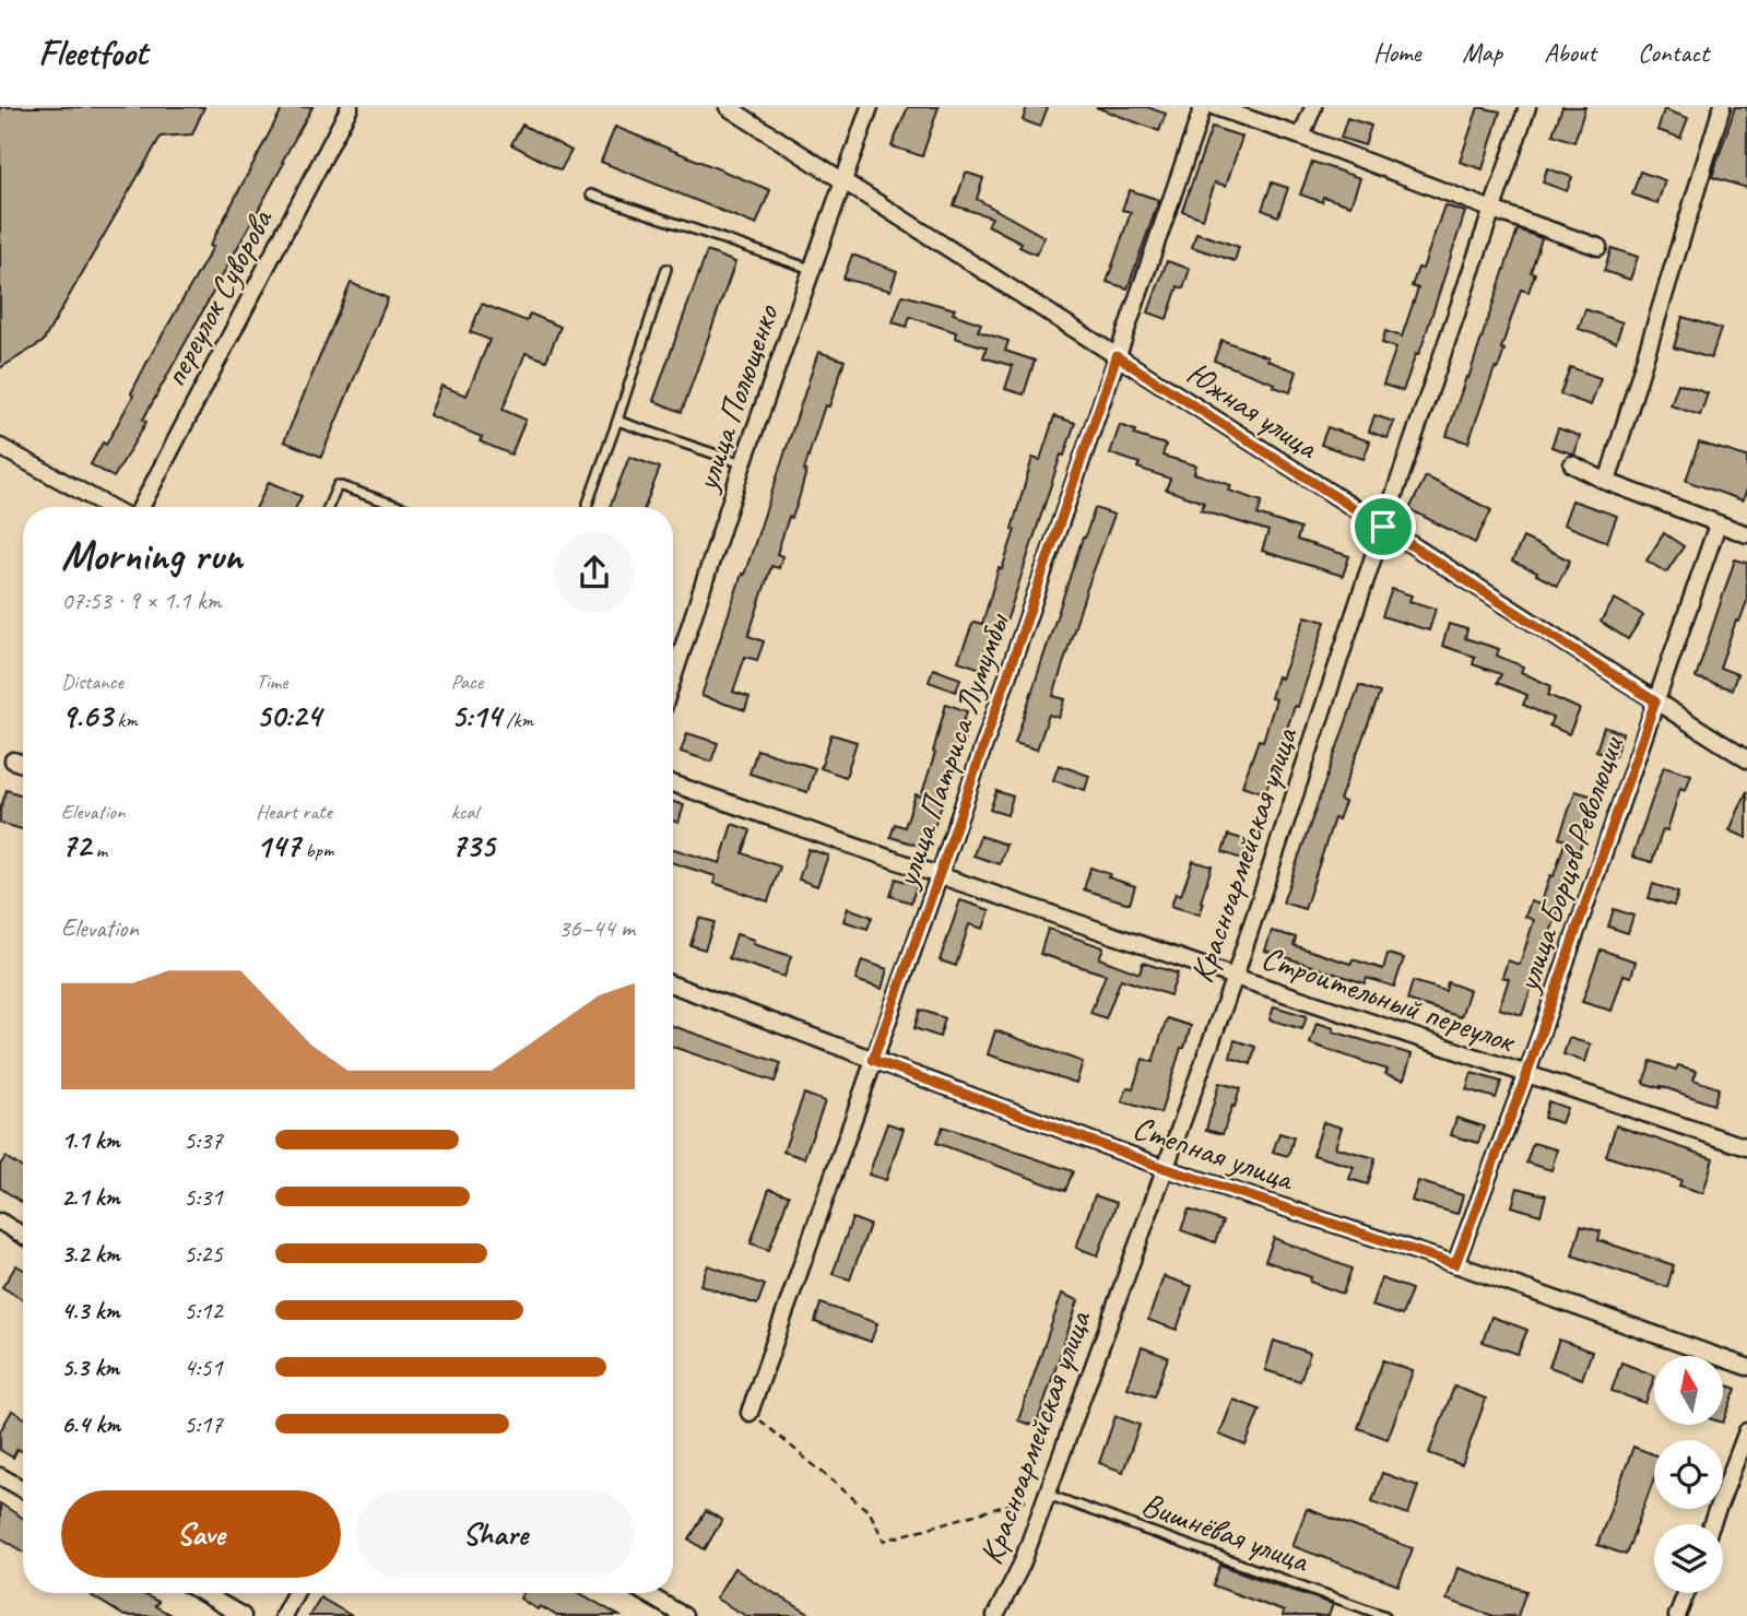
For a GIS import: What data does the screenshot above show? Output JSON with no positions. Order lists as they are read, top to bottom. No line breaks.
{"streets":{"street":["переулок Суворова","улица Полющенко","Южная улица","улица Патриса Лумумбы","Красноармейская улица","улица Борцов Революции","Строительный переулок","Степная улица"],"lane":["Вишнёвая улица"]},"crossings":[["улица Полющенко","Южная улица"],["Южная улица","улица Патриса Лумумбы"],["Южная улица","Красноармейская улица"],["Южная улица","улица Борцов Революции"],["улица Патриса Лумумбы","Строительный переулок"],["улица Патриса Лумумбы","Степная улица"],["Красноармейская улица","Строительный переулок"],["Красноармейская улица","Степная улица"],["Красноармейская улица","Вишнёвая улица"],["улица Борцов Революции","Строительный переулок"],["улица Борцов Революции","Степная улица"]],"north":"top","page":{"header":"Fleetfoot","nav":["Home","Map","About","Contact"],"heading":["Morning run","07:53 · 9 × 1.1 km"],"stats":[["Distance","9.63 km"],["Time","50:24"],["Pace","5:14 /km"],["Elevation","72 m"],["Heart rate","147 bpm"],["kcal","735"]],"chart":["Elevation","36–44 m"],"list":[{"name":"1.1 km","note":"5:37"},{"name":"2.1 km","note":"5:31"},{"name":"3.2 km","note":"5:25"},{"name":"4.3 km","note":"5:12"},{"name":"5.3 km","note":"4:51"},{"name":"6.4 km","note":"5:17"}],"buttons":["Save","Share"]}}
